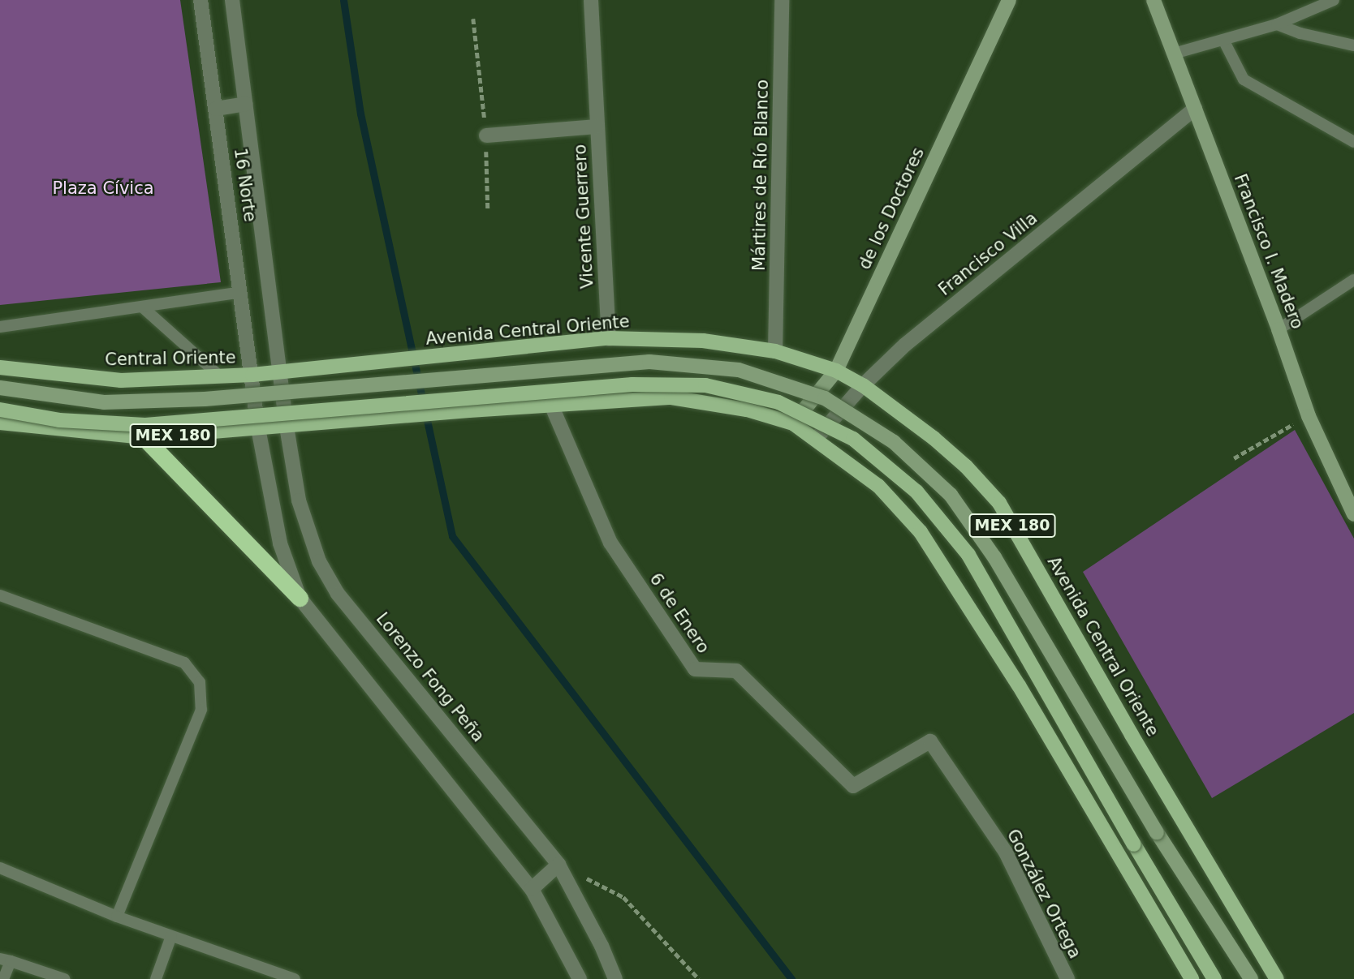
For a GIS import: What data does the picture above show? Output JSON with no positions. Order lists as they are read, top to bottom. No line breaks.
{"streets":{"main road":["de los Doctores","Francisco I. Madero","Avenida Central Oriente","Central Oriente","MEX 180"],"street":["Mártires de Río Blanco","16 Norte","Vicente Guerrero","Francisco Villa","6 de Enero","Lorenzo Fong Peña","González Ortega"]},"crossings":[["Mártires de Río Blanco","Avenida Central Oriente"],["16 Norte","Central Oriente"],["16 Norte","Lorenzo Fong Peña"],["de los Doctores","Avenida Central Oriente"],["de los Doctores","MEX 180"],["Vicente Guerrero","Avenida Central Oriente"],["Francisco I. Madero","Francisco Villa"],["Francisco Villa","Avenida Central Oriente"],["Francisco Villa","MEX 180"],["Avenida Central Oriente","Central Oriente"],["Central Oriente","Lorenzo Fong Peña"],["MEX 180","6 de Enero"],["MEX 180","Lorenzo Fong Peña"],["6 de Enero","González Ortega"]],"parks":["Plaza Cívica"]}
